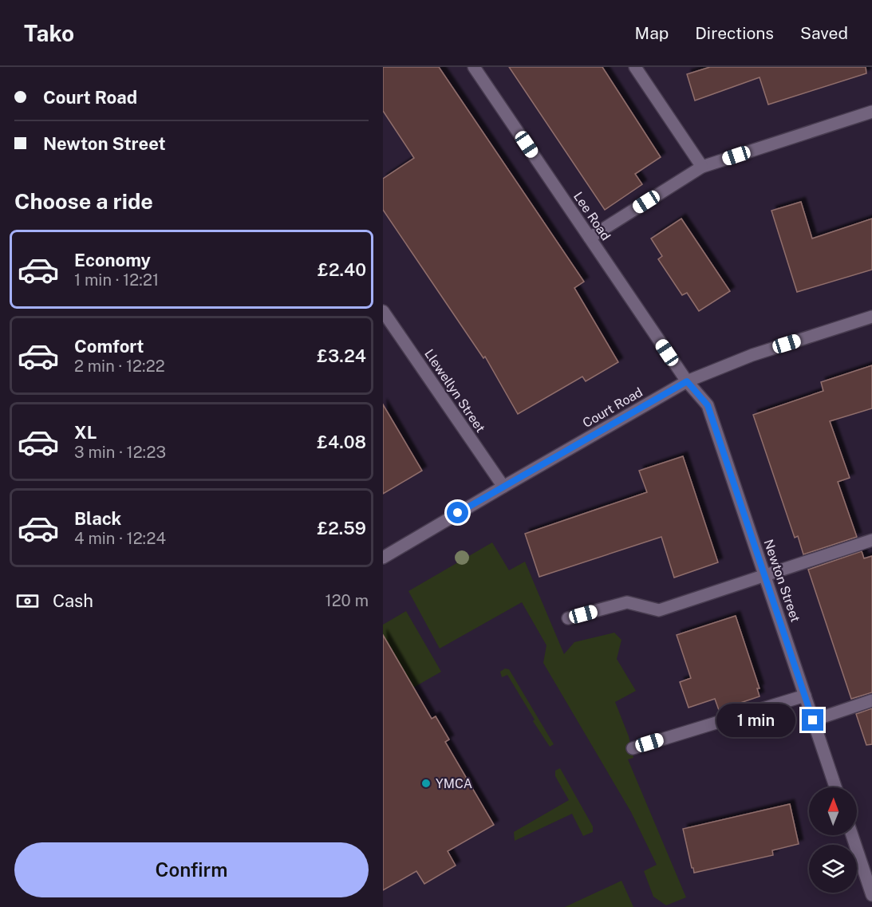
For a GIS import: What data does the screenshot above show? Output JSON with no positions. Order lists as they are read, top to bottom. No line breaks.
{"streets":{"street":["Lee Road","Llewellyn Street","Court Road","Newton Street"]},"crossings":[["Lee Road","Court Road"],["Lee Road","Newton Street"],["Llewellyn Street","Court Road"],["Court Road","Newton Street"]],"places":["YMCA"],"north":"top","page":{"header":"Tako","nav":["Map","Directions","Saved"],"banner":["Court Road","Newton Street"],"heading":"Choose a ride","list":[{"name":"Economy","note":"1 min · 12:21","value":"£2.40"},{"name":"Comfort","note":"2 min · 12:22","value":"£3.24"},{"name":"XL","note":"3 min · 12:23","value":"£4.08"},{"name":"Black","note":"4 min · 12:24","value":"£2.59"}],"pay":["Cash","120 m"],"bubble":"1 min","buttons":"Confirm"}}
